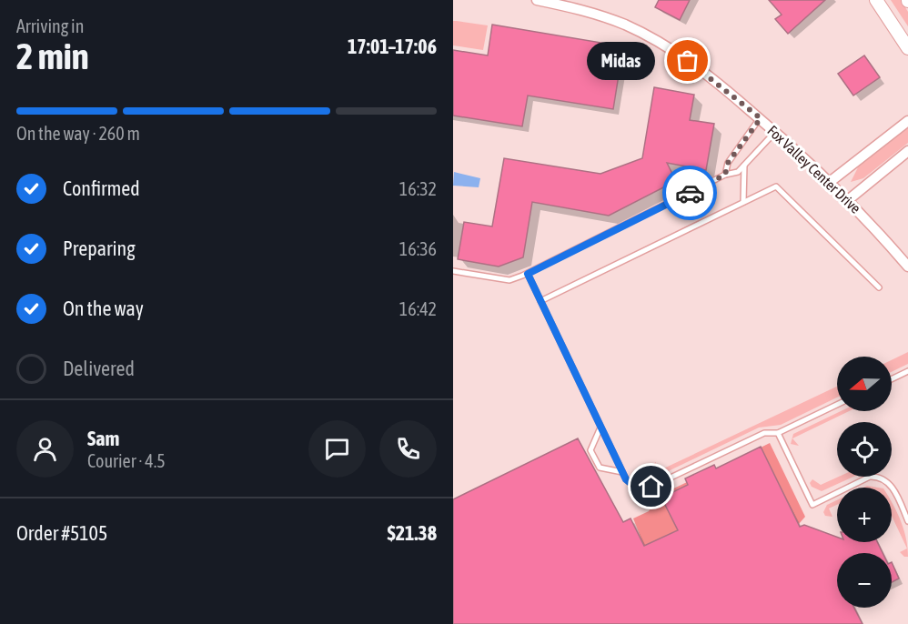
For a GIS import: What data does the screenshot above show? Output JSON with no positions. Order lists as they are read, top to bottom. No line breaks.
{"streets":{"street":["Fox Valley Center Drive"]},"places":["Midas"],"north":"left","page":{"heading":["2 min","Arriving in","17:01–17:06"],"panel":["Sam","Courier · 4.5","Order #5105","$21.38"],"bubble":"Midas","bar":"On the way · 260 m","list":[["Confirmed","16:32"],["Preparing","16:36"],["On the way","16:42"],"Delivered"],"map_buttons":["+","−"]}}
